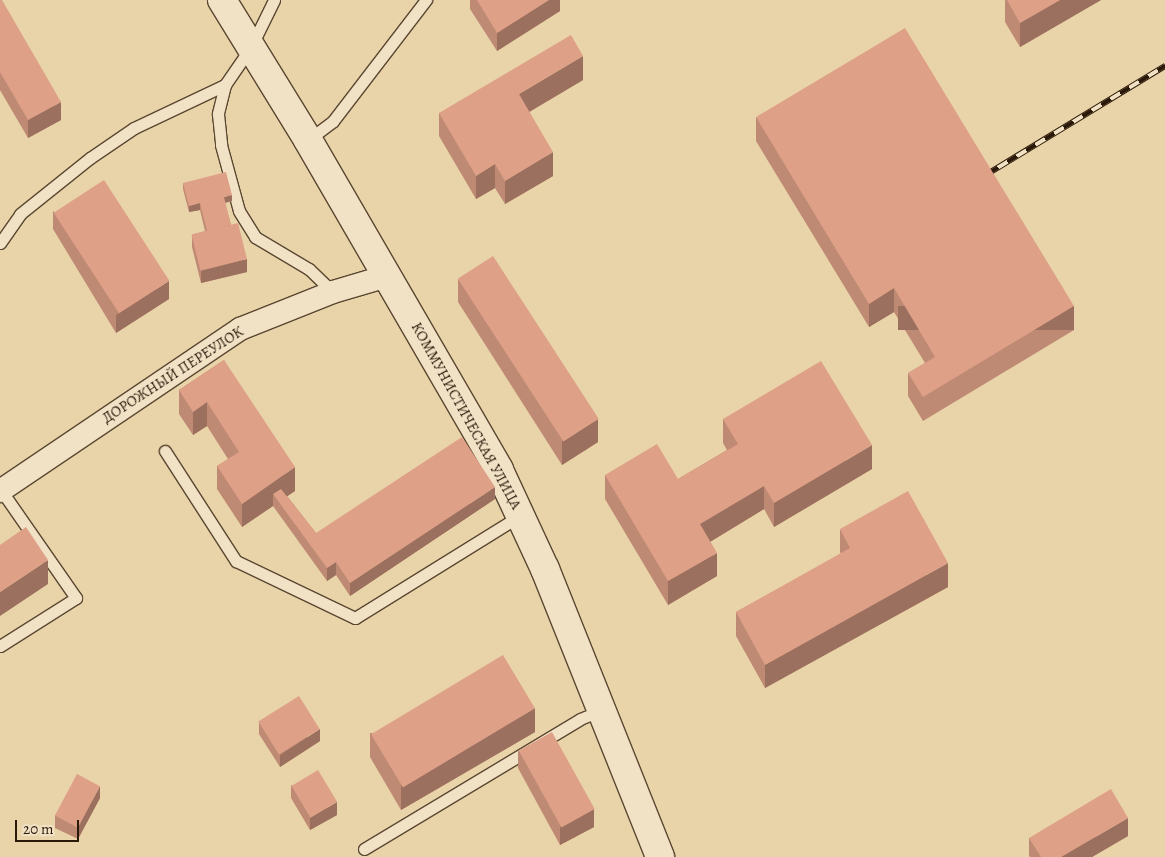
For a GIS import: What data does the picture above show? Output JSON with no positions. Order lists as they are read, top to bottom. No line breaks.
{"streets":{"main road":["КОММУНИСТИЧЕСКАЯ УЛИЦА"],"street":["ДОРОЖНЫЙ ПЕРЕУЛОК"]},"crossings":[["ДОРОЖНЫЙ ПЕРЕУЛОК","КОММУНИСТИЧЕСКАЯ УЛИЦА"]],"scale_bar":"20 m"}
